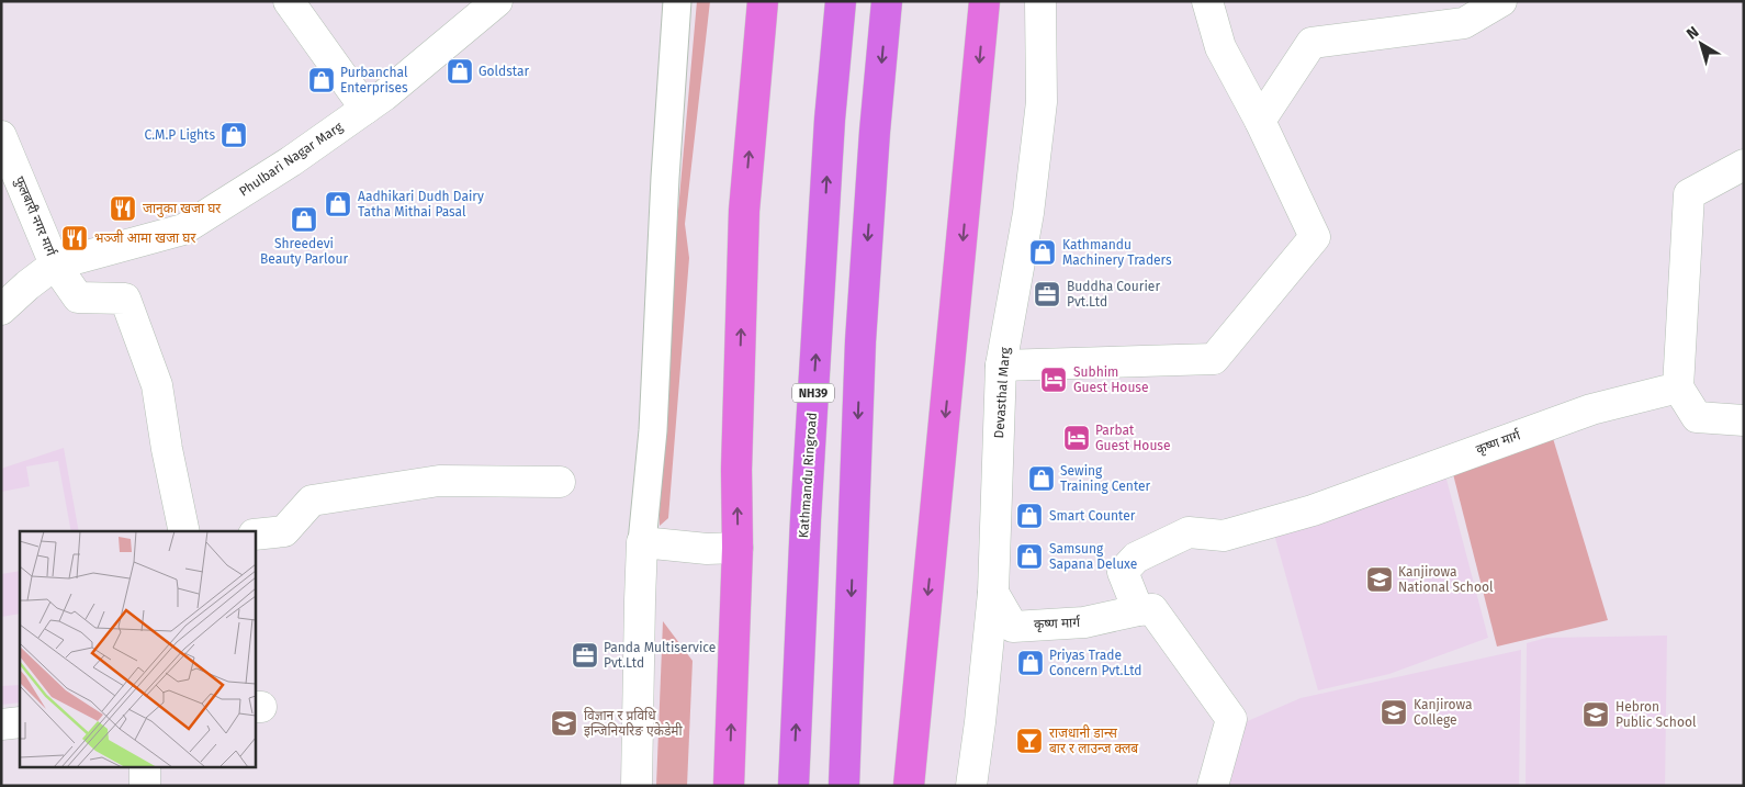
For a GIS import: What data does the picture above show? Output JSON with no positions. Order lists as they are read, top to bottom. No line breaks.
{"streets":{"highway":["NH39","Kathmandu Ringroad"],"street":["Phulbari Nagar Marg","फुलबारी नगर मार्ग","Devasthal Marg","कृष्ण मार्ग"]},"crossings":[["Phulbari Nagar Marg","फुलबारी नगर मार्ग"],["Devasthal Marg","कृष्ण मार्ग"]],"places":{"shop":["Goldstar","Purbanchal Enterprises","C.M.P Lights","Aadhikari Dudh Dairy Tatha Mithai Pasal","Shreedevi Beauty Parlour","Kathmandu Machinery Traders","Sewing Training Center","Smart Counter","Samsung Sapana Deluxe","Priyas Trade Concern Pvt.Ltd"],"restaurant":["जानुका खजा घर","भञ्जी आमा खजा घर"],"office":["Buddha Courier Pvt.Ltd","Panda Multiservice Pvt.Ltd"],"hotel":["Subhim Guest House","Parbat Guest House"],"school or university":["Kanjirowa National School","Kanjirowa College","Hebron Public School","विज्ञान र प्रविधि इन्जिनियरिङ एकेडेमी"],"bar":["राजधानी डान्स बार र लाउन्ज क्लब"]},"north":"top left"}
